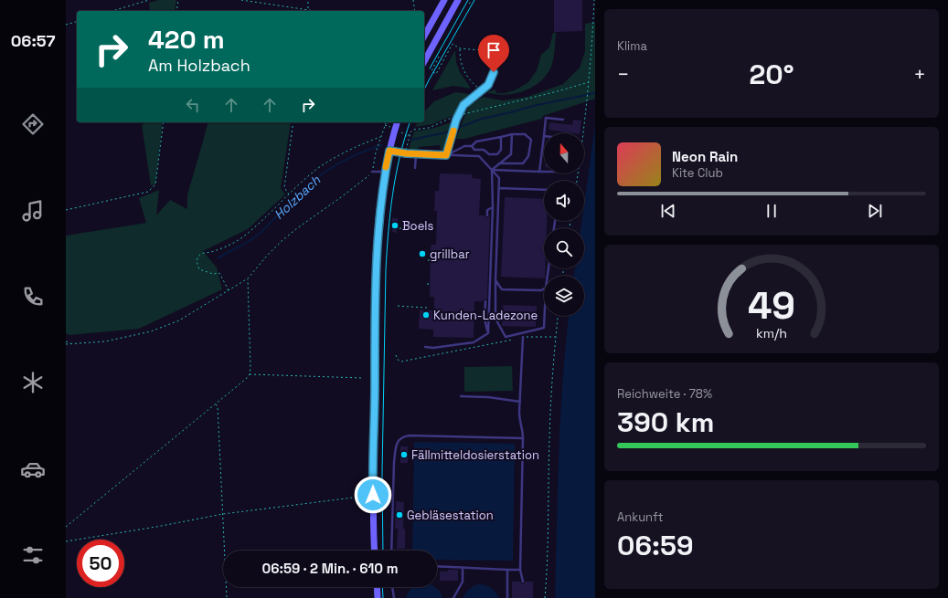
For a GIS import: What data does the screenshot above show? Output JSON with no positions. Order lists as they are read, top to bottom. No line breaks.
{"water":["Holzbach"],"places":["Boels","grillbar","Kunden-Ladezone","Fällmitteldosierstation","Gebläsestation"],"north":"top","page":{"tabs":"06:57","tile":["Klima",["Reichweite · 78%","390 km"],["Ankunft","06:59"]],"turn":["420 m","Am Holzbach"],"heat":["−","20°","+"],"song":["Neon Rain","Kite Club"],"limit":"50","trip":"06:59 · 2 Min. · 610 m","gauge":["49","km/h"]}}
